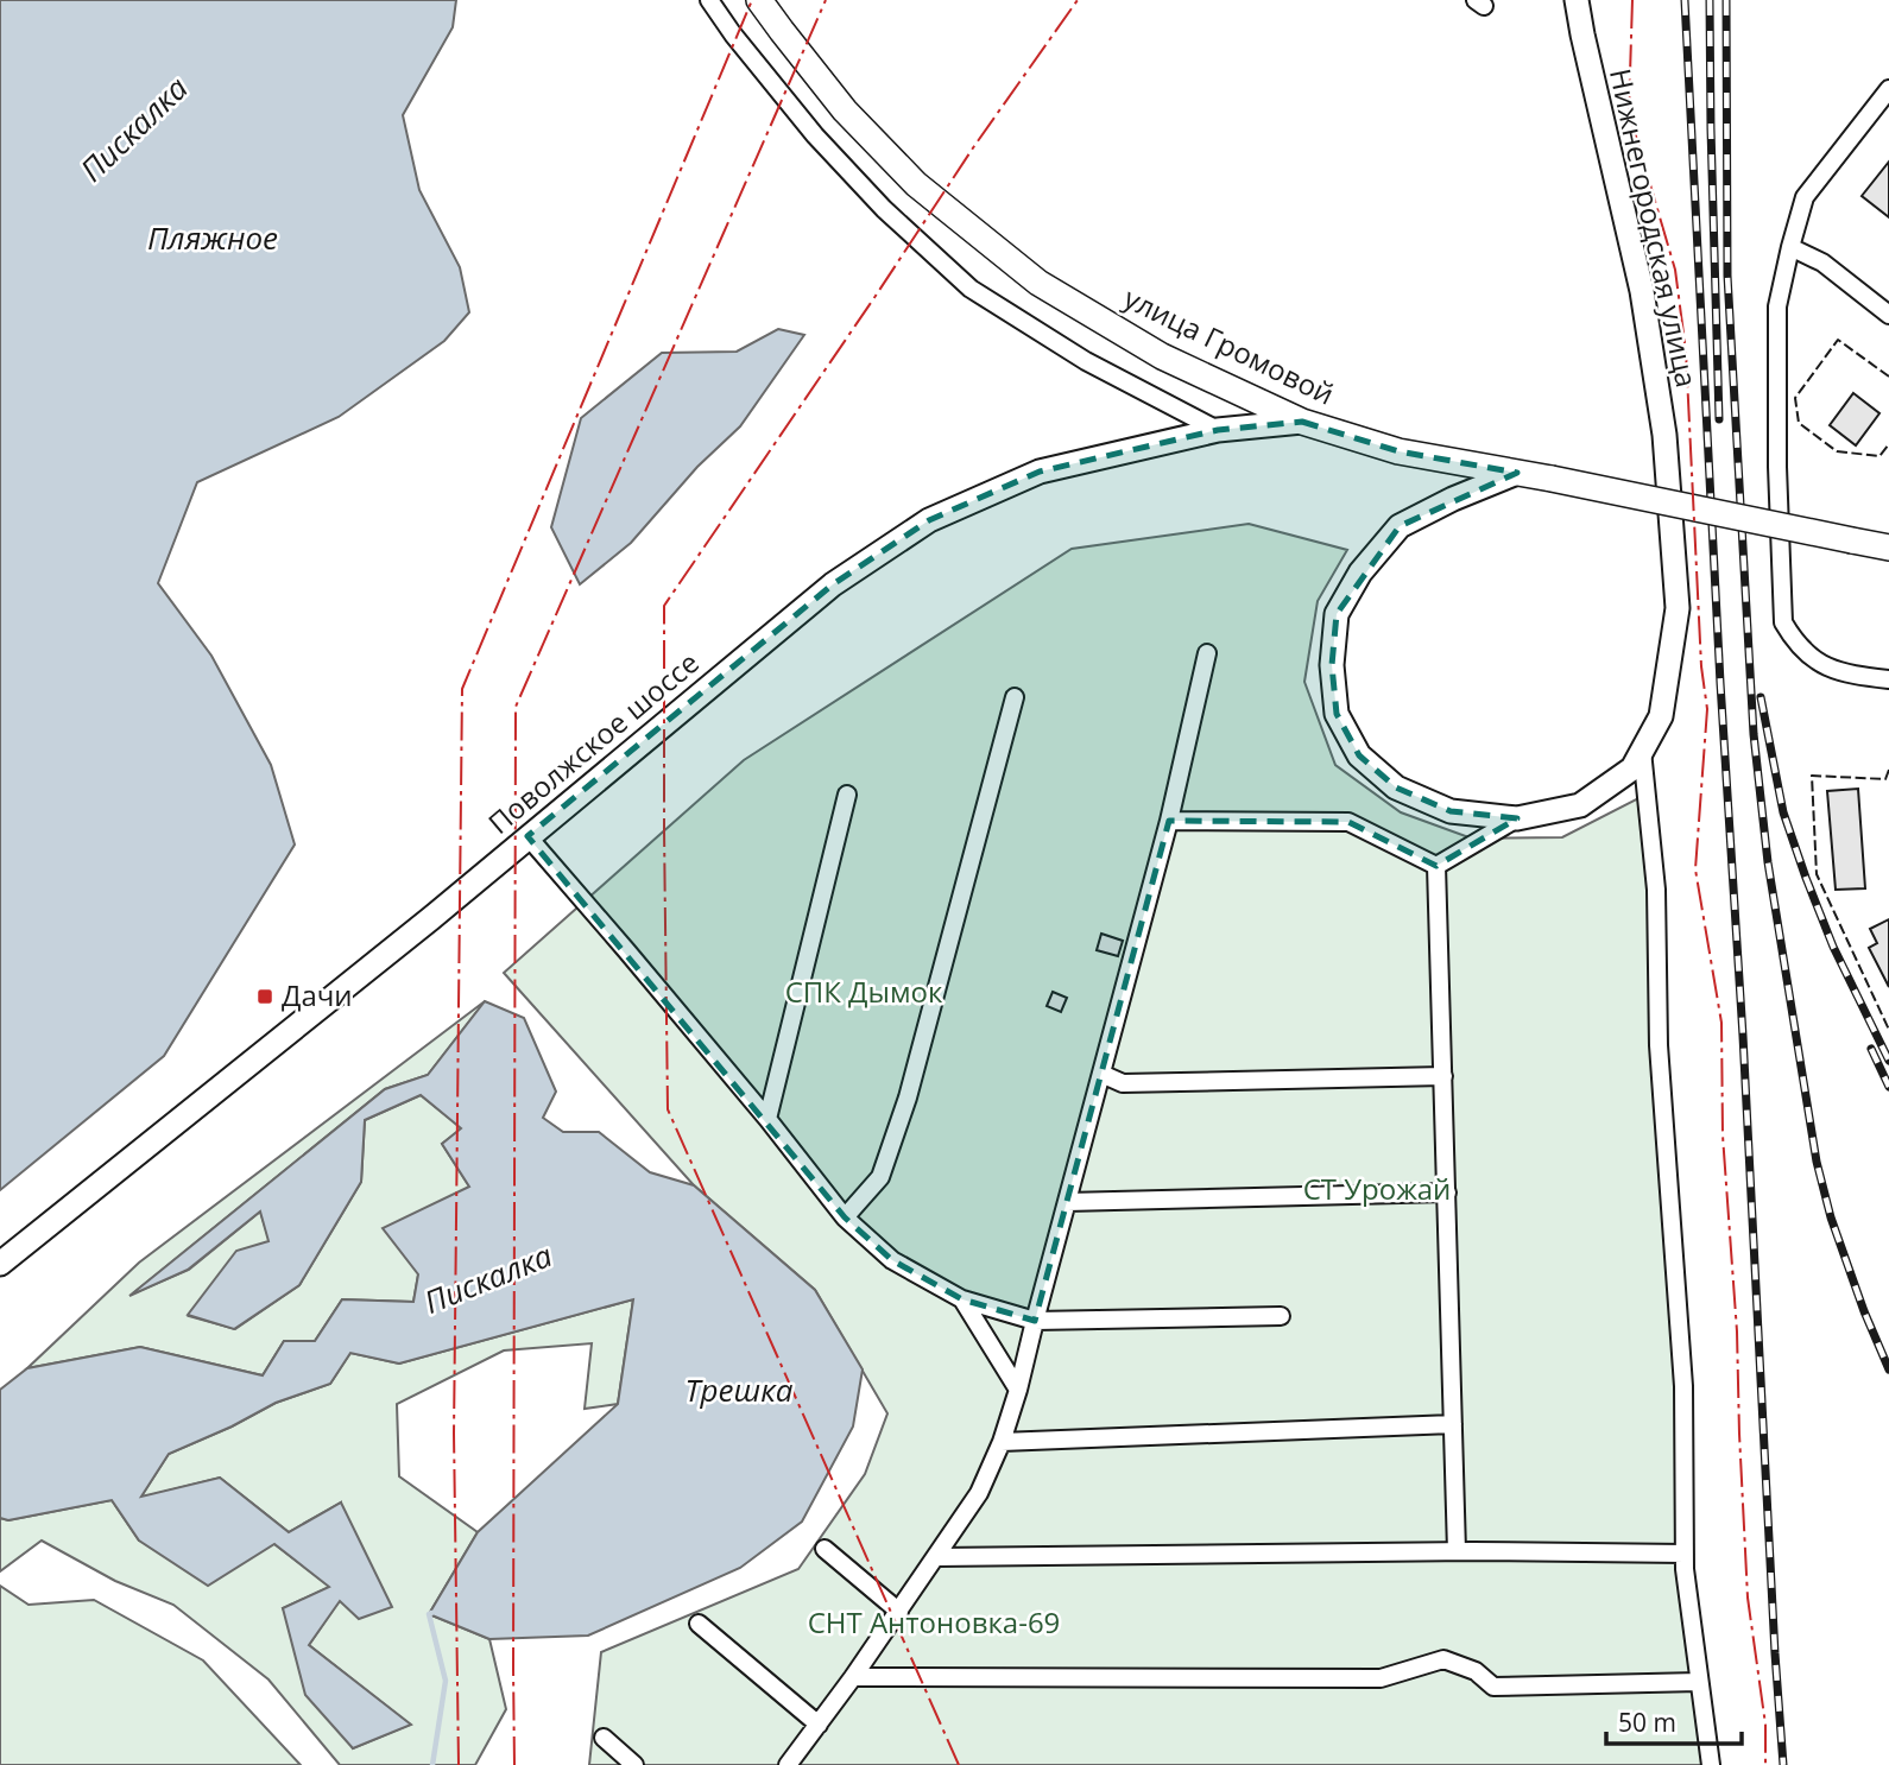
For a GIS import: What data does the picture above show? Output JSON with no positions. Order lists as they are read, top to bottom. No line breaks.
{"streets":{"main road":["Нижнегородская улица","улица Громовой","Поволжское шоссе"]},"crossings":[["Нижнегородская улица","улица Громовой"],["улица Громовой","Поволжское шоссе"]],"water":["Пискалка","Пляжное","Трешка"],"parks":["СПК Дымок","СТ Урожай","СНТ Антоновка-69"],"places":{"transit":["Дачи"]},"scale_bar":"50 m"}
